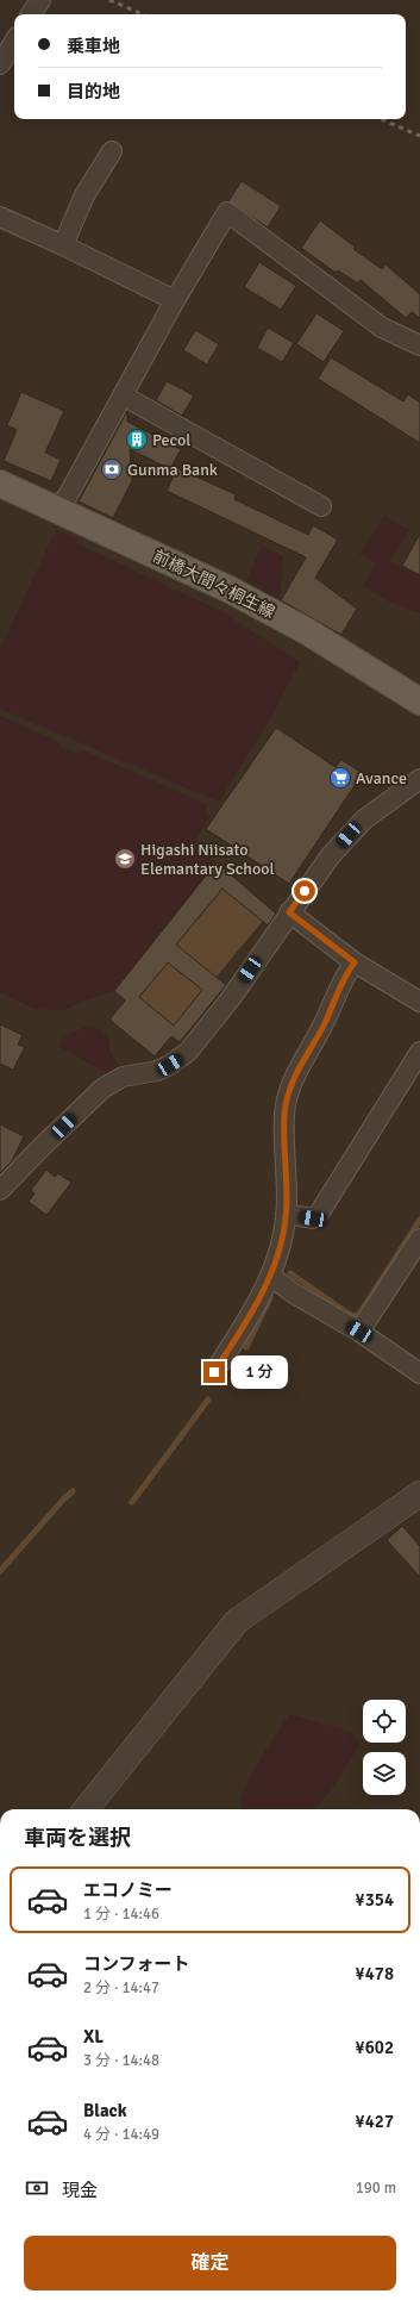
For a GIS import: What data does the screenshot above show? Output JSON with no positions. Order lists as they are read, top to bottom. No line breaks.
{"streets":{"main road":["前橋大間々桐生線"]},"places":{"building":["Pecol"],"bank":["Gunma Bank"],"supermarket":["Avance"],"school or university":["Higashi Niisato Elemantary School"]},"page":{"banner":["乗車地","目的地"],"bubble":"1 分","heading":"車両を選択","list":[{"name":"エコノミー","note":"1 分 · 14:46","value":"¥354"},{"name":"コンフォート","note":"2 分 · 14:47","value":"¥478"},{"name":"XL","note":"3 分 · 14:48","value":"¥602"},{"name":"Black","note":"4 分 · 14:49","value":"¥427"}],"pay":["現金","190 m"],"buttons":"確定"}}
